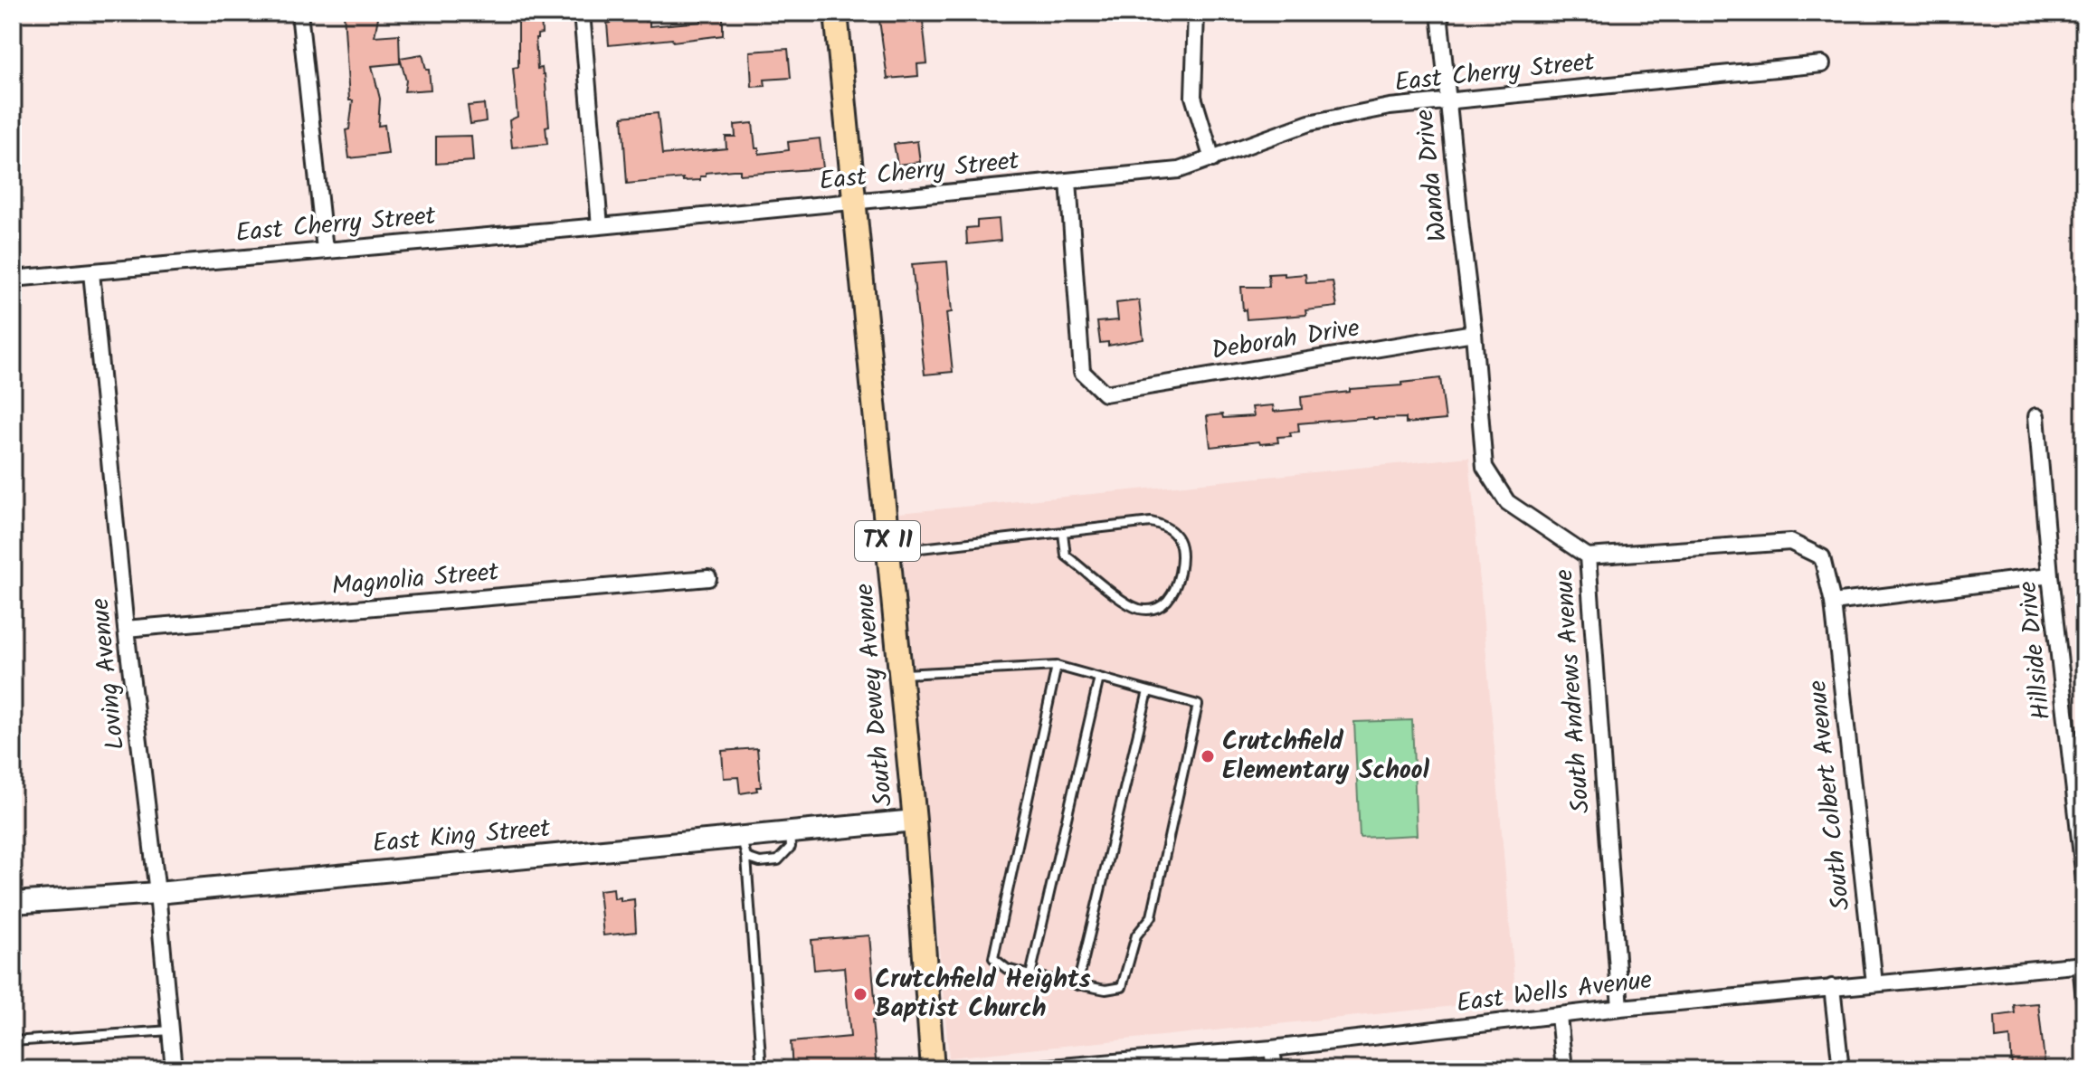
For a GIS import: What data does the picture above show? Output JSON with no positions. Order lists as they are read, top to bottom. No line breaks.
{"streets":{"main road":["TX 11","South Dewey Avenue"],"street":["East Cherry Street","Wanda Drive","Deborah Drive","Magnolia Street","Hillside Drive","Loving Avenue","South Andrews Avenue","South Colbert Avenue","East King Street","East Wells Avenue"]},"crossings":[["East Cherry Street","Wanda Drive"],["East Cherry Street","Deborah Drive"],["East Cherry Street","Loving Avenue"],["East Cherry Street","South Dewey Avenue"],["Wanda Drive","Deborah Drive"],["Wanda Drive","South Andrews Avenue"],["Deborah Drive","South Andrews Avenue"],["Magnolia Street","Loving Avenue"],["Loving Avenue","East King Street"],["South Andrews Avenue","South Colbert Avenue"],["South Andrews Avenue","East Wells Avenue"],["South Dewey Avenue","East King Street"],["South Colbert Avenue","East Wells Avenue"]],"places":["Crutchfield Elementary School","Crutchfield Heights Baptist Church"]}
